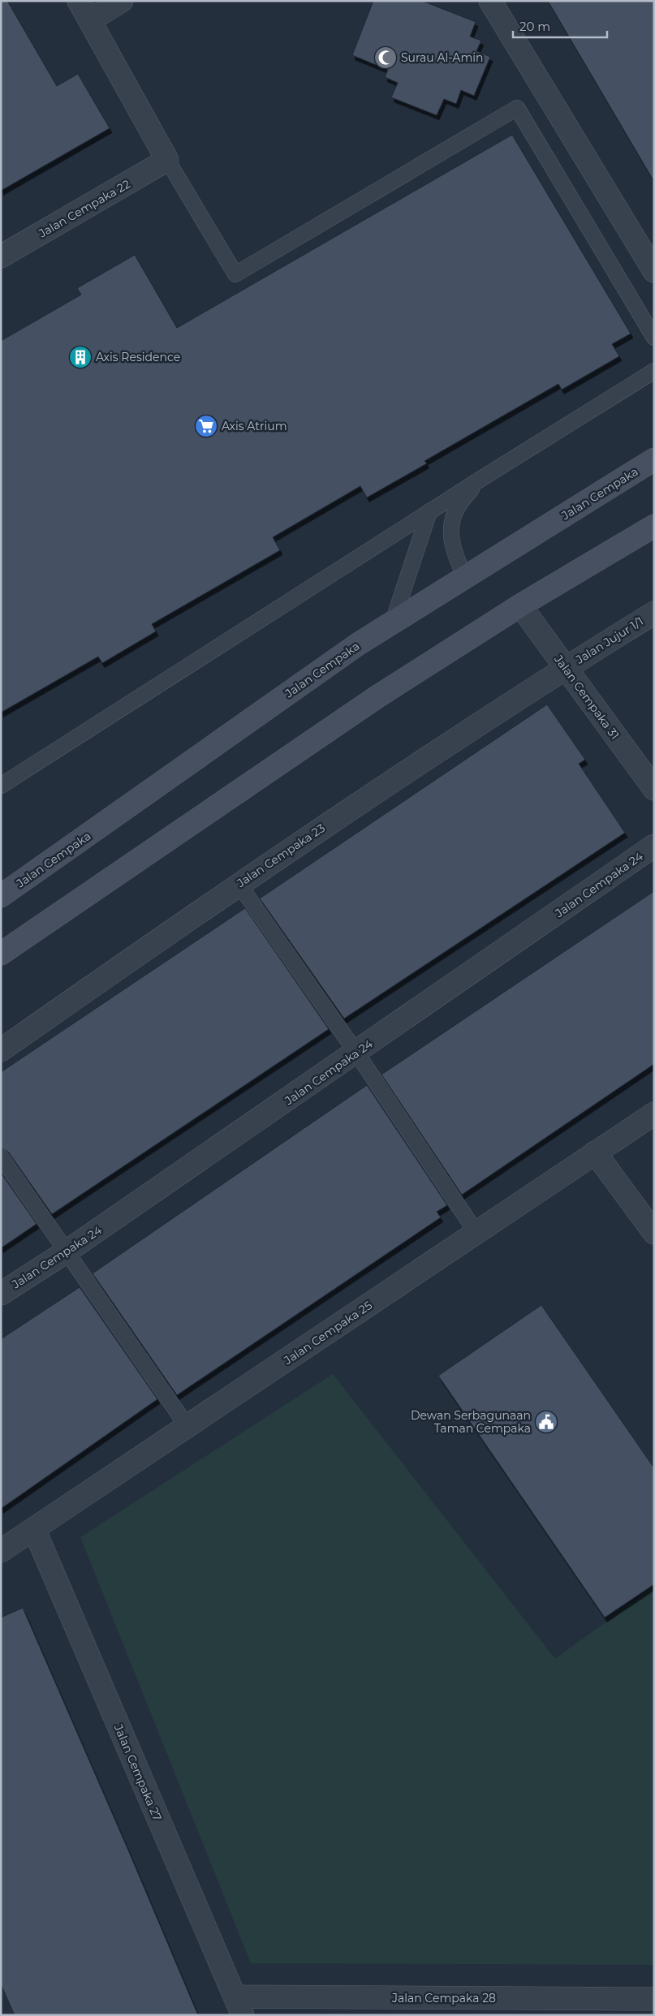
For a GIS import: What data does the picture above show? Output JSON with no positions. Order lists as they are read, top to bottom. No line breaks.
{"streets":{"main road":["Jalan Cempaka"],"street":["Jalan Cempaka 22","Jalan Jujur 1/1","Jalan Cempaka 31","Jalan Cempaka 23","Jalan Cempaka 24","Jalan Cempaka 25","Jalan Cempaka 27","Jalan Cempaka 28"]},"crossings":[["Jalan Jujur 1/1","Jalan Cempaka 31"],["Jalan Jujur 1/1","Jalan Cempaka 23"],["Jalan Cempaka 31","Jalan Cempaka 23"],["Jalan Cempaka 25","Jalan Cempaka 27"],["Jalan Cempaka 27","Jalan Cempaka 28"]],"places":{"mosque":["Surau Al-Amin"],"building":["Axis Residence"],"supermarket":["Axis Atrium"],"public building":["Dewan Serbagunaan Taman Cempaka"]},"scale_bar":"20 m"}
